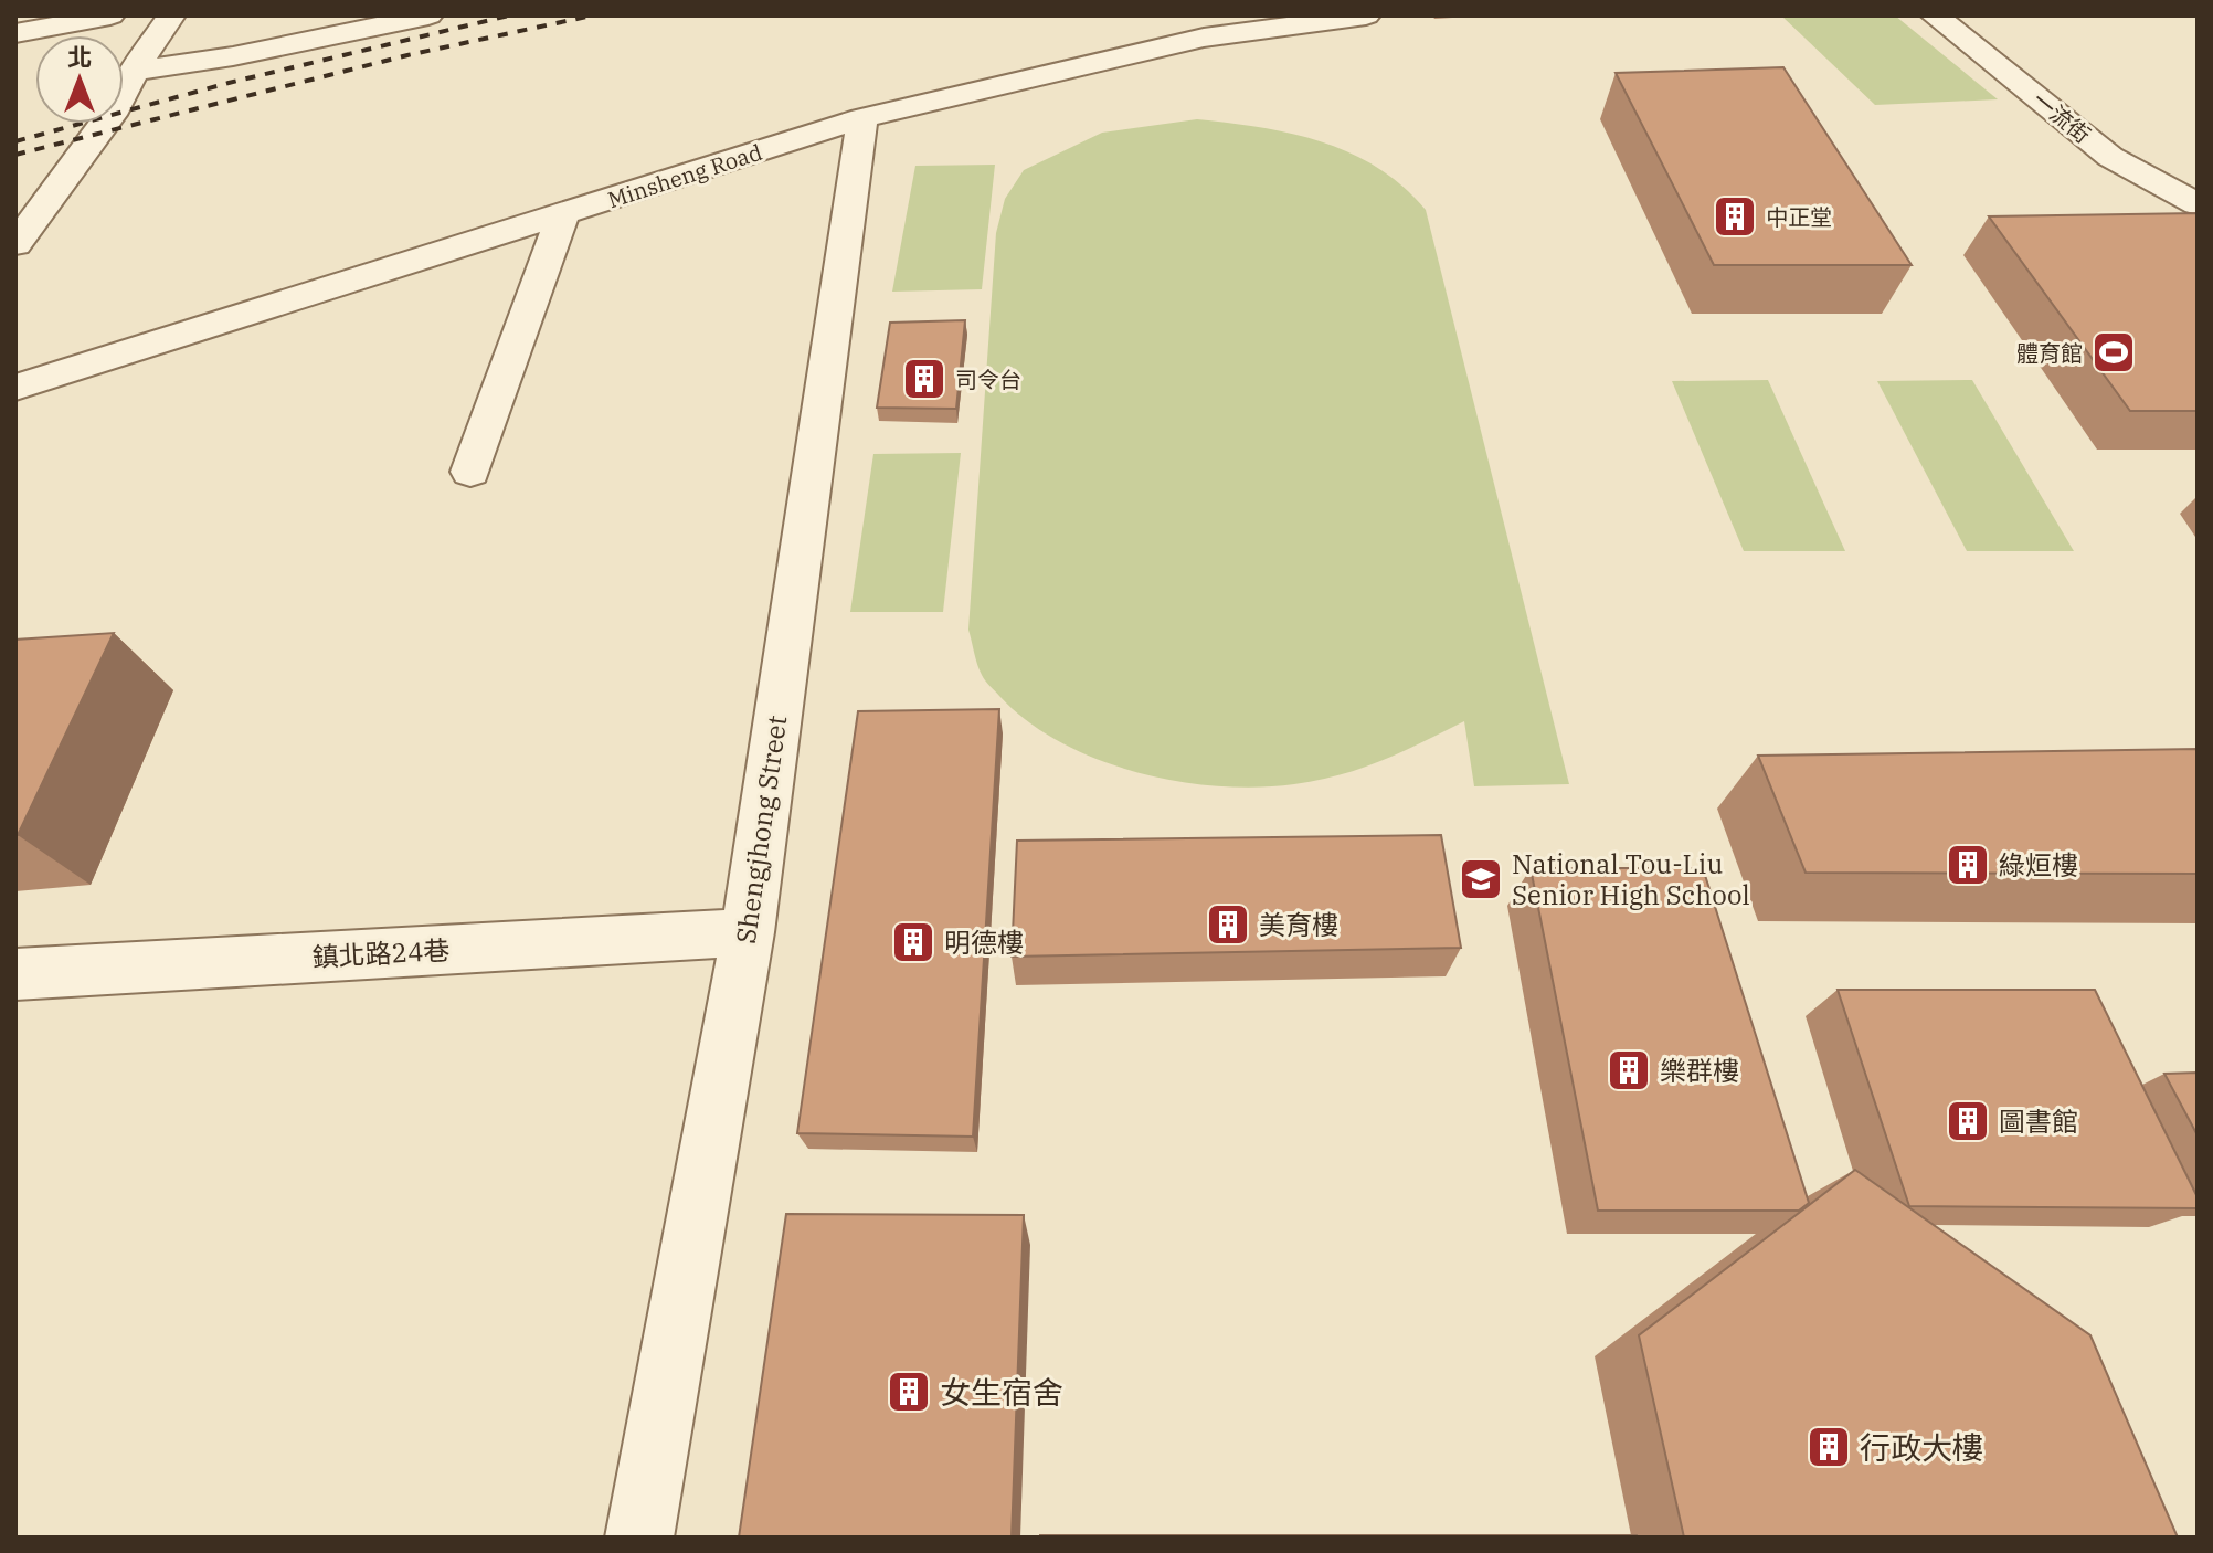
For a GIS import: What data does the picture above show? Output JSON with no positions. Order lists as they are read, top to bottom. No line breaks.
{"streets":{"street":["一流街","Minsheng Road","Shengjhong Street","鎮北路24巷"]},"crossings":[["Minsheng Road","Shengjhong Street"],["Shengjhong Street","鎮北路24巷"]],"places":{"building":["中正堂","司令台","綠烜樓","美育樓","明德樓","樂群樓","圖書館","女生宿舍","行政大樓"],"sports":["體育館"],"school or university":["National Tou-Liu Senior High School"]},"north":"top"}
